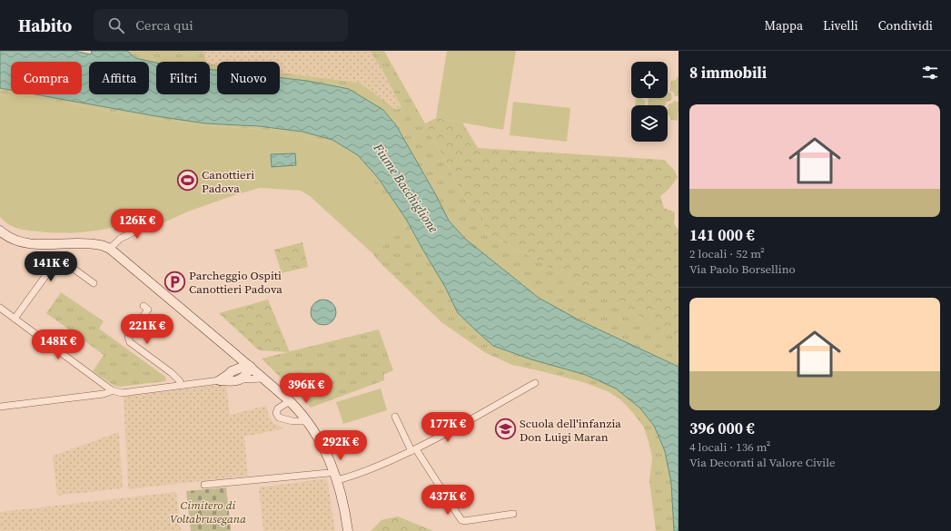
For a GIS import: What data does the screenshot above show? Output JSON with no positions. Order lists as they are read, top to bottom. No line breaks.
{"water":["Fiume Bacchiglione"],"parks":["Cimitero di Voltabrusegana"],"places":{"sports":["Canottieri Padova"],"parking":["Parcheggio Ospiti Canottieri Padova"],"school or university":["Scuola dell'infanzia Don Luigi Maran"]},"page":{"header":"Habito","search":"Cerca qui","nav":["Mappa","Livelli","Condividi"],"heading":"8 immobili","chip":["Compra","Affitta","Filtri","Nuovo"],"list":[{"name":"141 000 €","note":"2 locali · 52 m² · Via Paolo Borsellino"},{"name":"396 000 €","note":"4 locali · 136 m² · Via Decorati al Valore Civile"}],"price":["126K €","141K €","221K €","148K €","396K €","177K €","292K €","437K €"]}}
